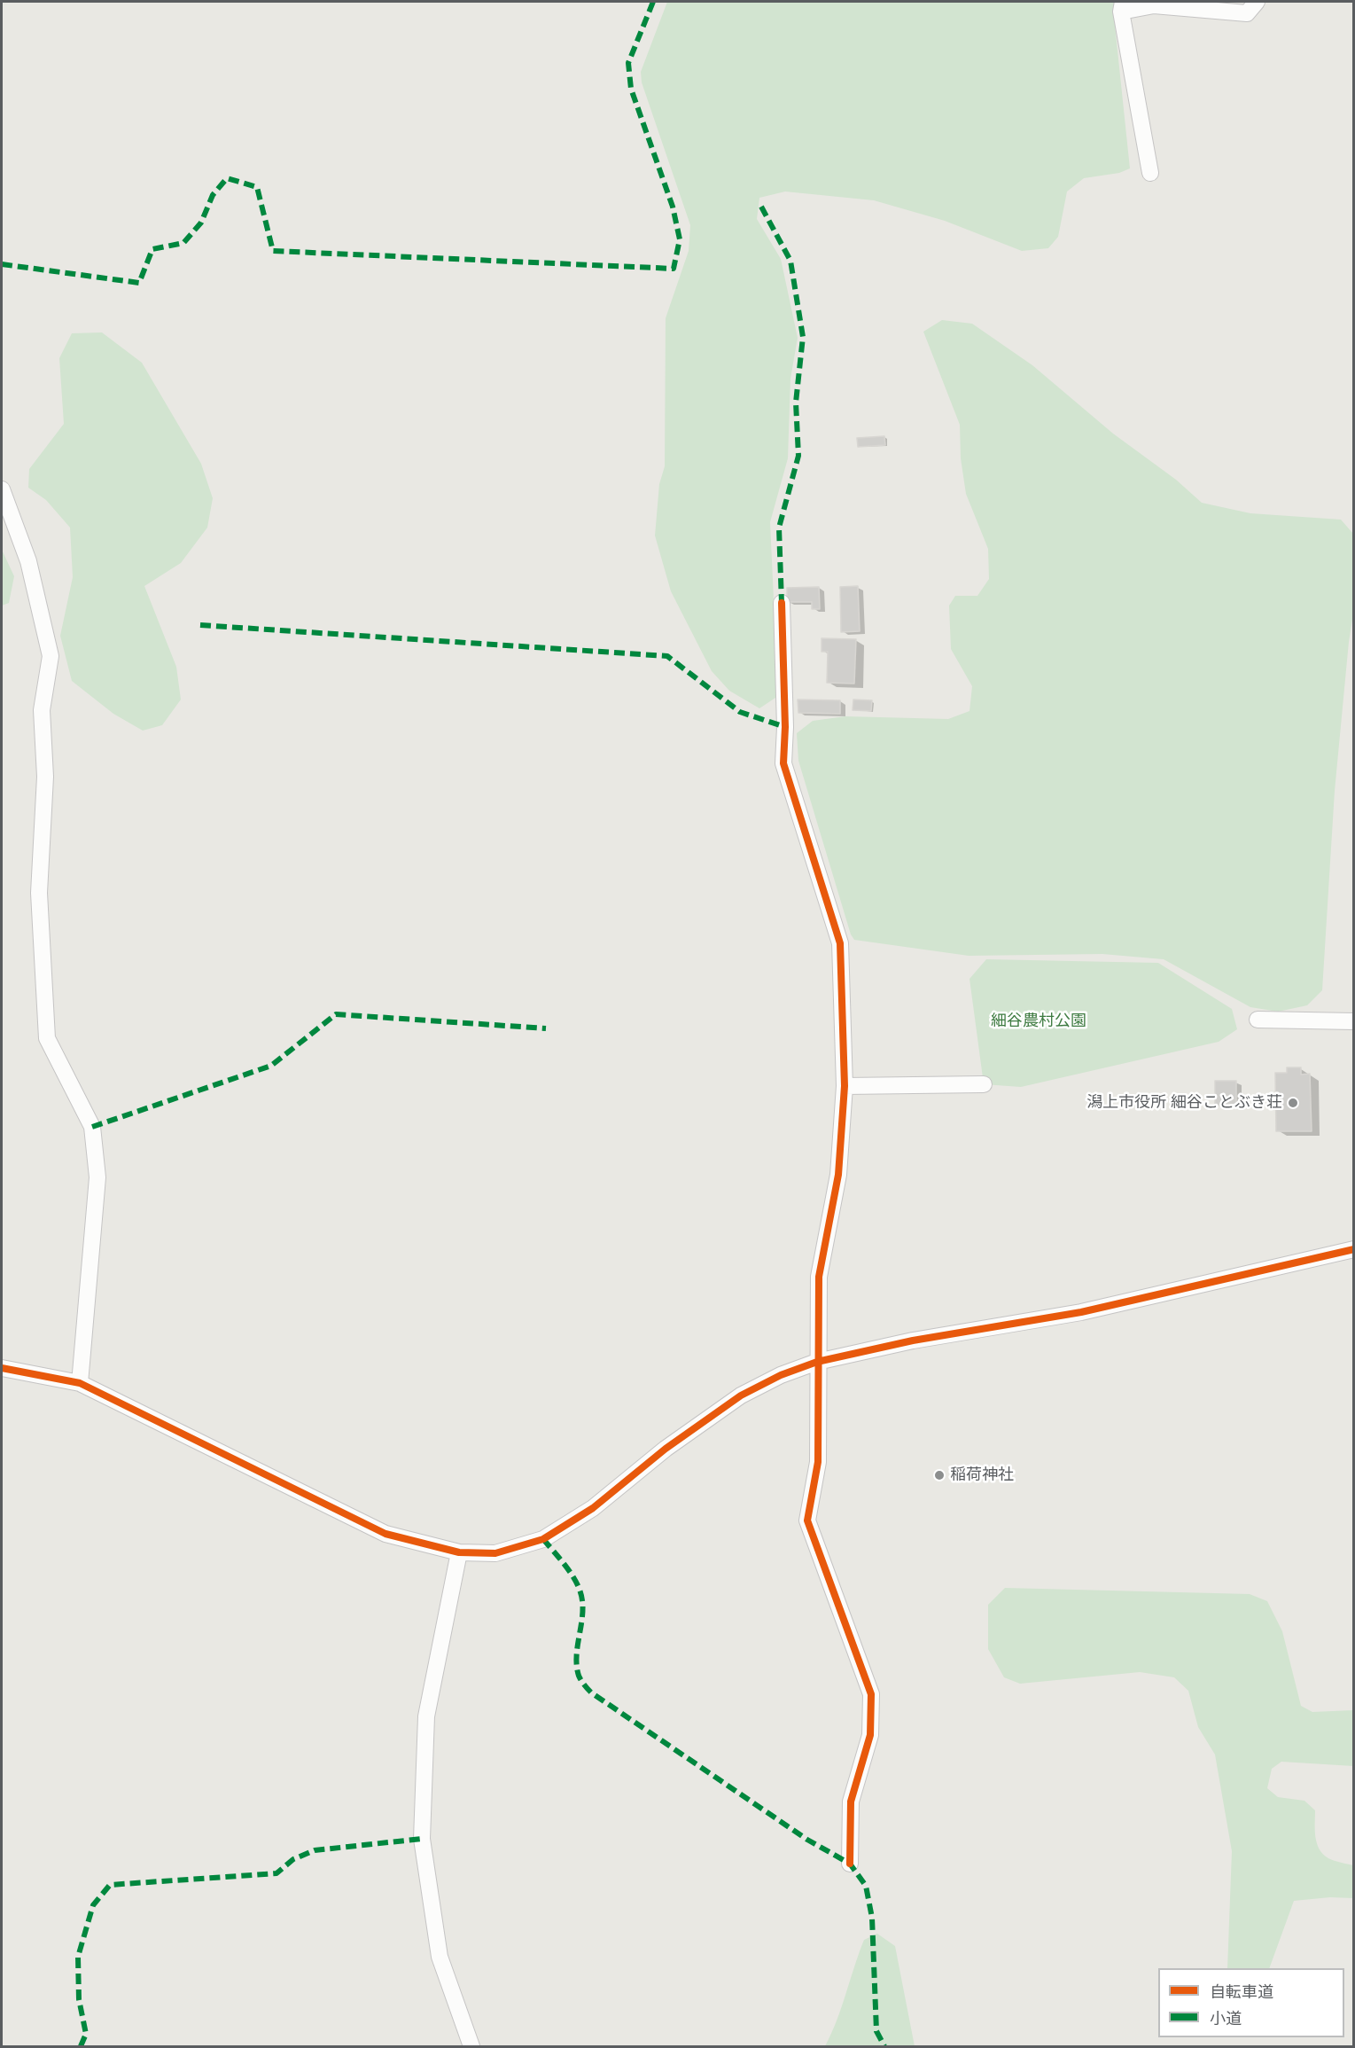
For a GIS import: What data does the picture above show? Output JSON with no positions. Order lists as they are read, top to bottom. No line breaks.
{"parks":["細谷農村公園"],"places":["潟上市役所 細谷ことぶき荘","稲荷神社"],"legend":["自転車道","小道"]}
